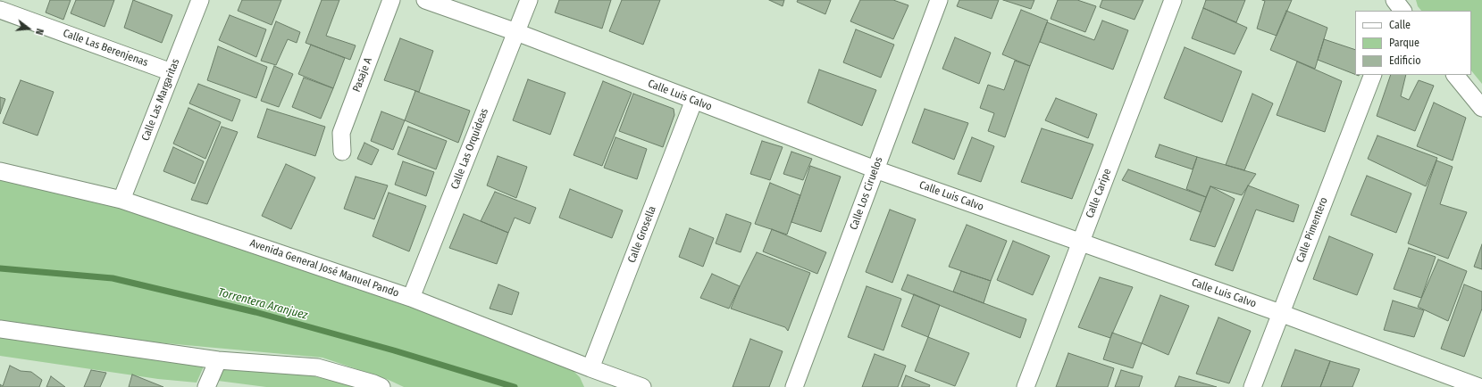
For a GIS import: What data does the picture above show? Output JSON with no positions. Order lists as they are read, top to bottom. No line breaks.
{"streets":{"street":["Calle Las Berenjenas","Pasaje A","Calle Luis Calvo","Calle Las Margaritas","Calle Las Orquídeas","Calle Los Ciruelos","Calle Caripe","Calle Pimentero","Calle Grosella","Avenida General José Manuel Pando"]},"crossings":[["Calle Las Berenjenas","Calle Las Margaritas"],["Calle Luis Calvo","Calle Las Orquídeas"],["Calle Luis Calvo","Calle Los Ciruelos"],["Calle Luis Calvo","Calle Caripe"],["Calle Luis Calvo","Calle Pimentero"],["Calle Luis Calvo","Calle Grosella"],["Calle Las Margaritas","Avenida General José Manuel Pando"],["Calle Las Orquídeas","Avenida General José Manuel Pando"],["Calle Grosella","Avenida General José Manuel Pando"]],"water":["Torrentera Aranjuez"],"legend":["Calle","Parque","Edificio"],"north":"right"}
